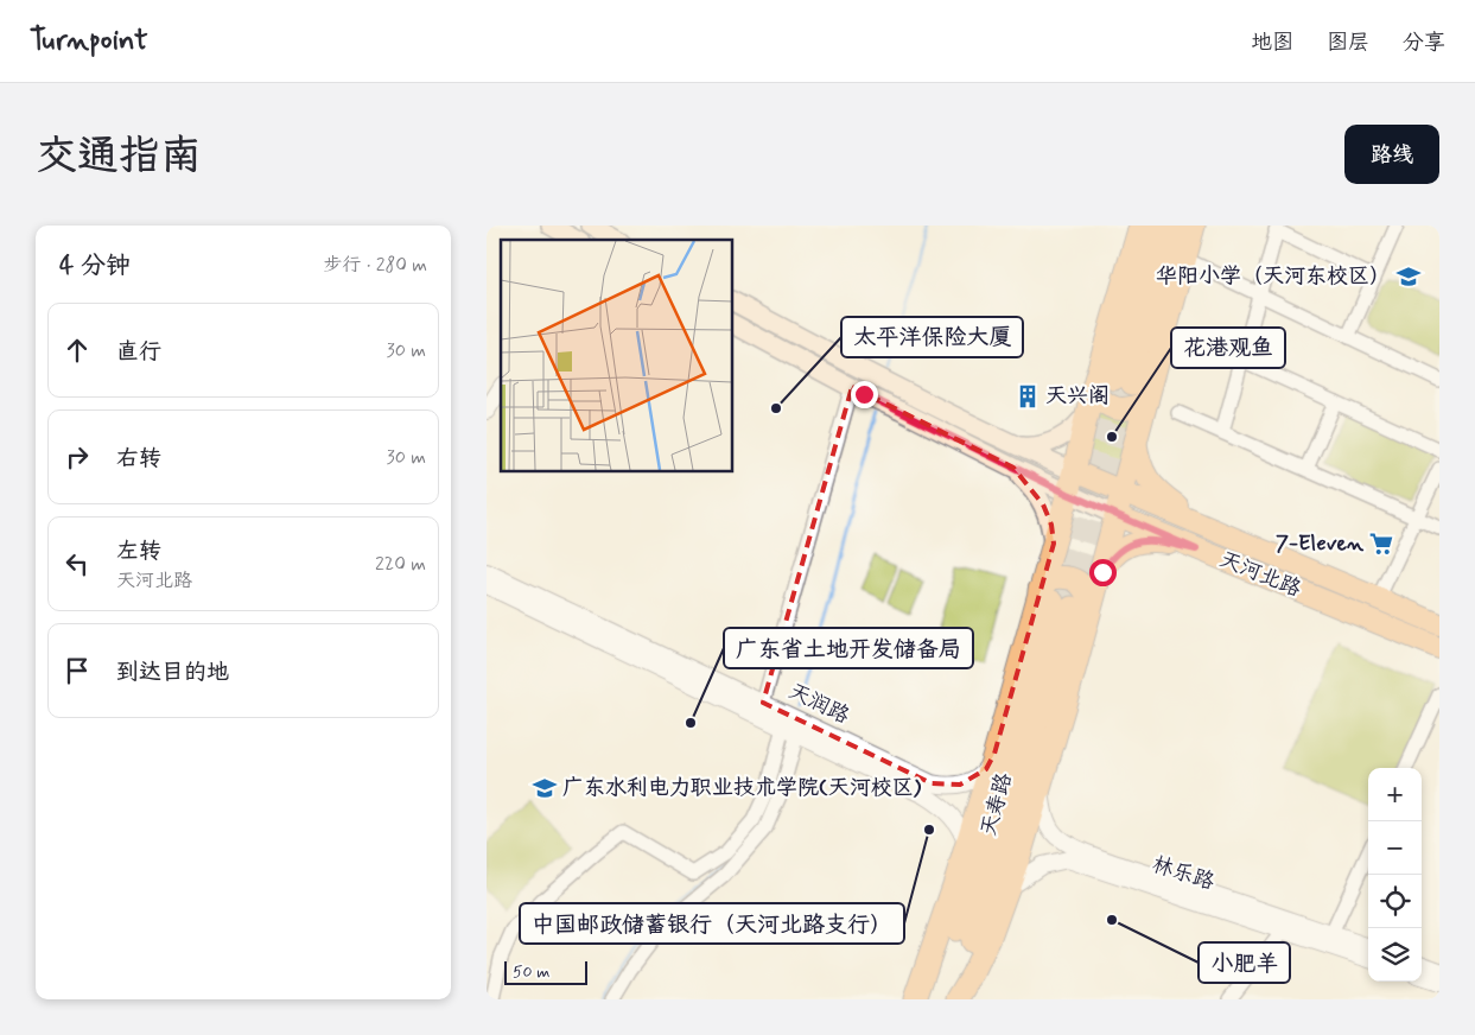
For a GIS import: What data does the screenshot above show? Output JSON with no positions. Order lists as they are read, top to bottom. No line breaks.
{"streets":{"highway":["天寿路"],"main road":["天河北路"],"street":["天润路","林乐路"]},"places":{"school or university":["华阳小学（天河东校区）","广东水利电力职业技术学院(天河校区)"],"building":["天兴阁"],"other":["太平洋保险大厦","花港观鱼","广东省土地开发储备局","中国邮政储蓄银行（天河北路支行）","小肥羊"],"supermarket":["7-Eleven"]},"scale_bar":"50 m","page":{"header":"Turnpoint","nav":["地图","图层","分享"],"buttons":"路线","title":"交通指南","heading":["4 分钟","步行 · 280 m"],"list":[["直行","30 m"],["右转","30 m"],["左转","天河北路","220 m"],"到达目的地"],"map_buttons":["+","−"],"scale":"50 m"}}
